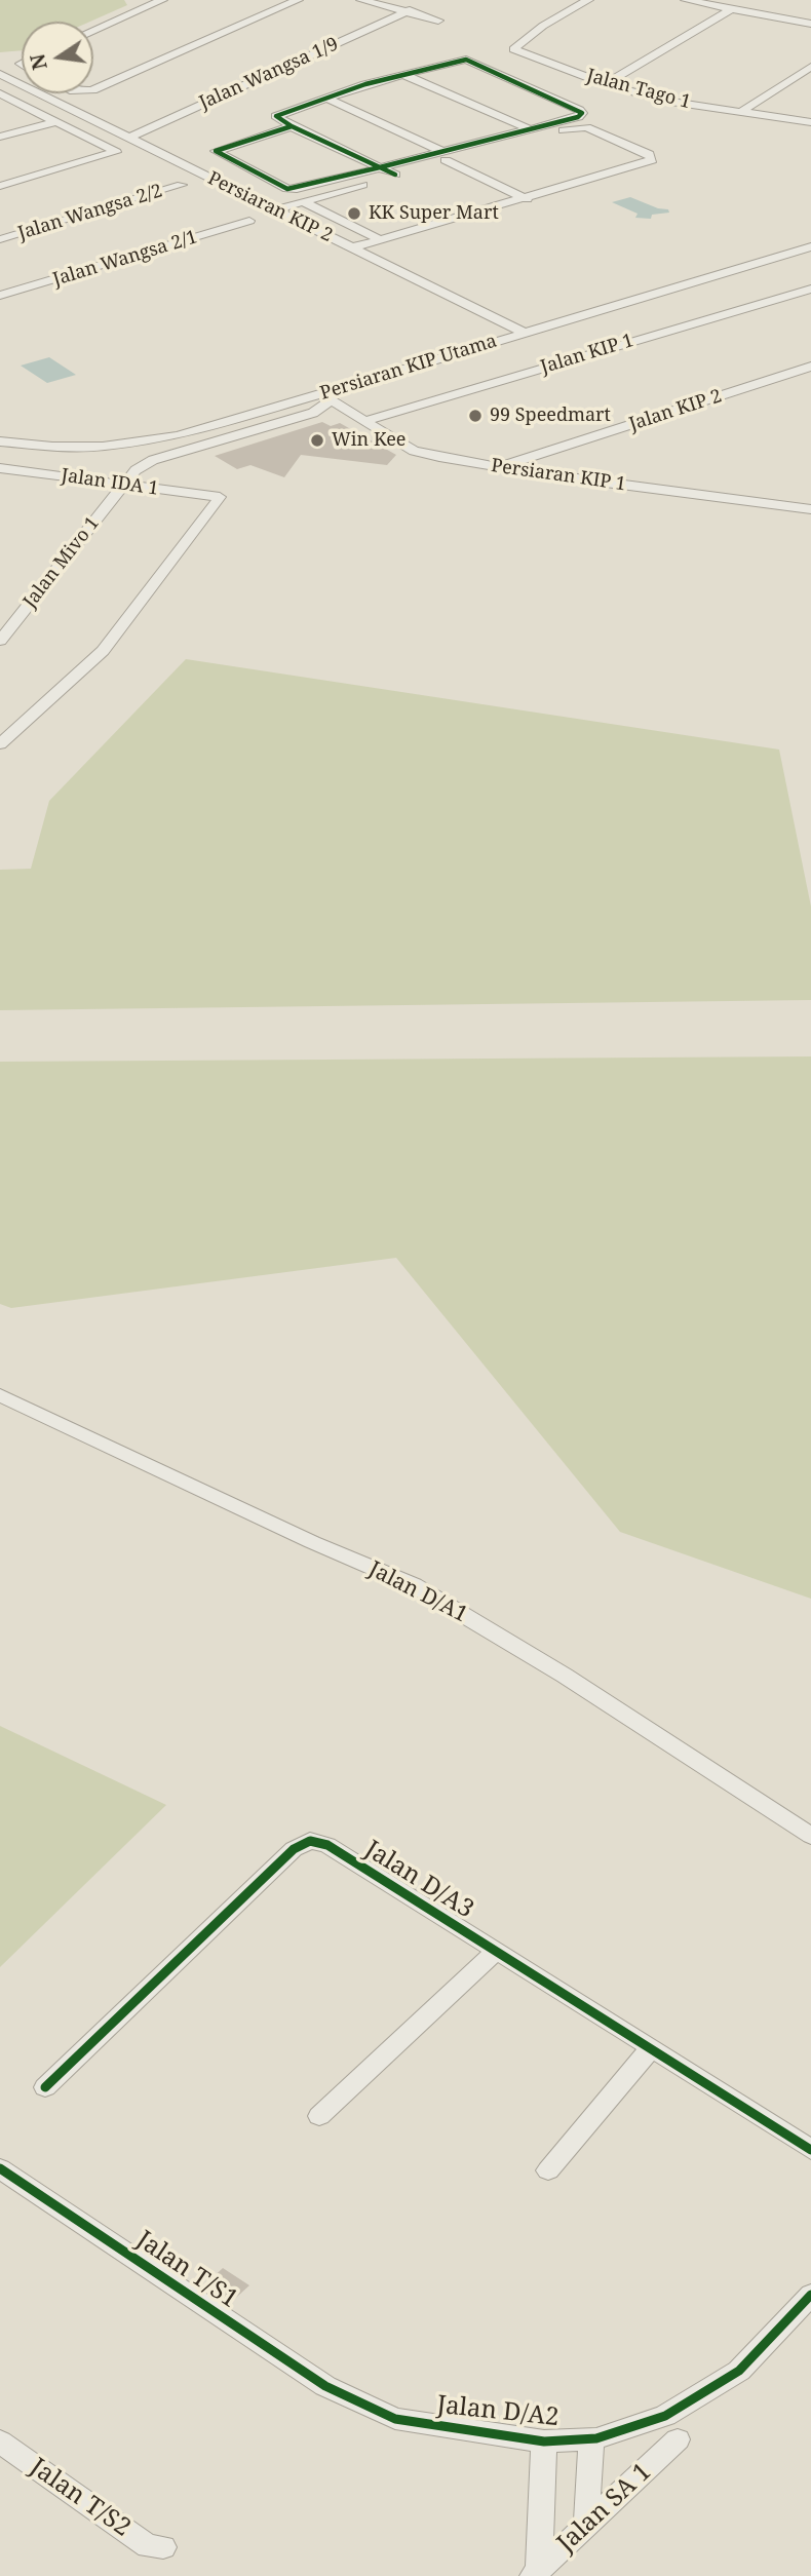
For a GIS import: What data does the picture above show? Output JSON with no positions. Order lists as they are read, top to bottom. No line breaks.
{"streets":{"street":["Jalan Wangsa 1/9","Jalan Tago 1","Persiaran KIP 2","Jalan Wangsa 2/2","Jalan Wangsa 2/1","Jalan KIP 1","Persiaran KIP Utama","Jalan KIP 2","Persiaran KIP 1","Jalan IDA 1","Jalan Mivo 1","Jalan D/A1","Jalan D/A3","Jalan T/S1","Jalan D/A2","Jalan T/S2","Jalan SA 1"]},"crossings":[["Jalan Wangsa 1/9","Persiaran KIP 2"],["Persiaran KIP 2","Persiaran KIP Utama"],["Jalan KIP 1","Persiaran KIP 1"],["Persiaran KIP Utama","Persiaran KIP 1"],["Persiaran KIP Utama","Jalan Mivo 1"],["Jalan KIP 2","Persiaran KIP 1"],["Persiaran KIP 1","Jalan Mivo 1"],["Jalan IDA 1","Jalan Mivo 1"],["Jalan T/S1","Jalan D/A2"],["Jalan D/A2","Jalan SA 1"]],"places":["KK Super Mart","99 Speedmart","Win Kee"],"north":"left"}
